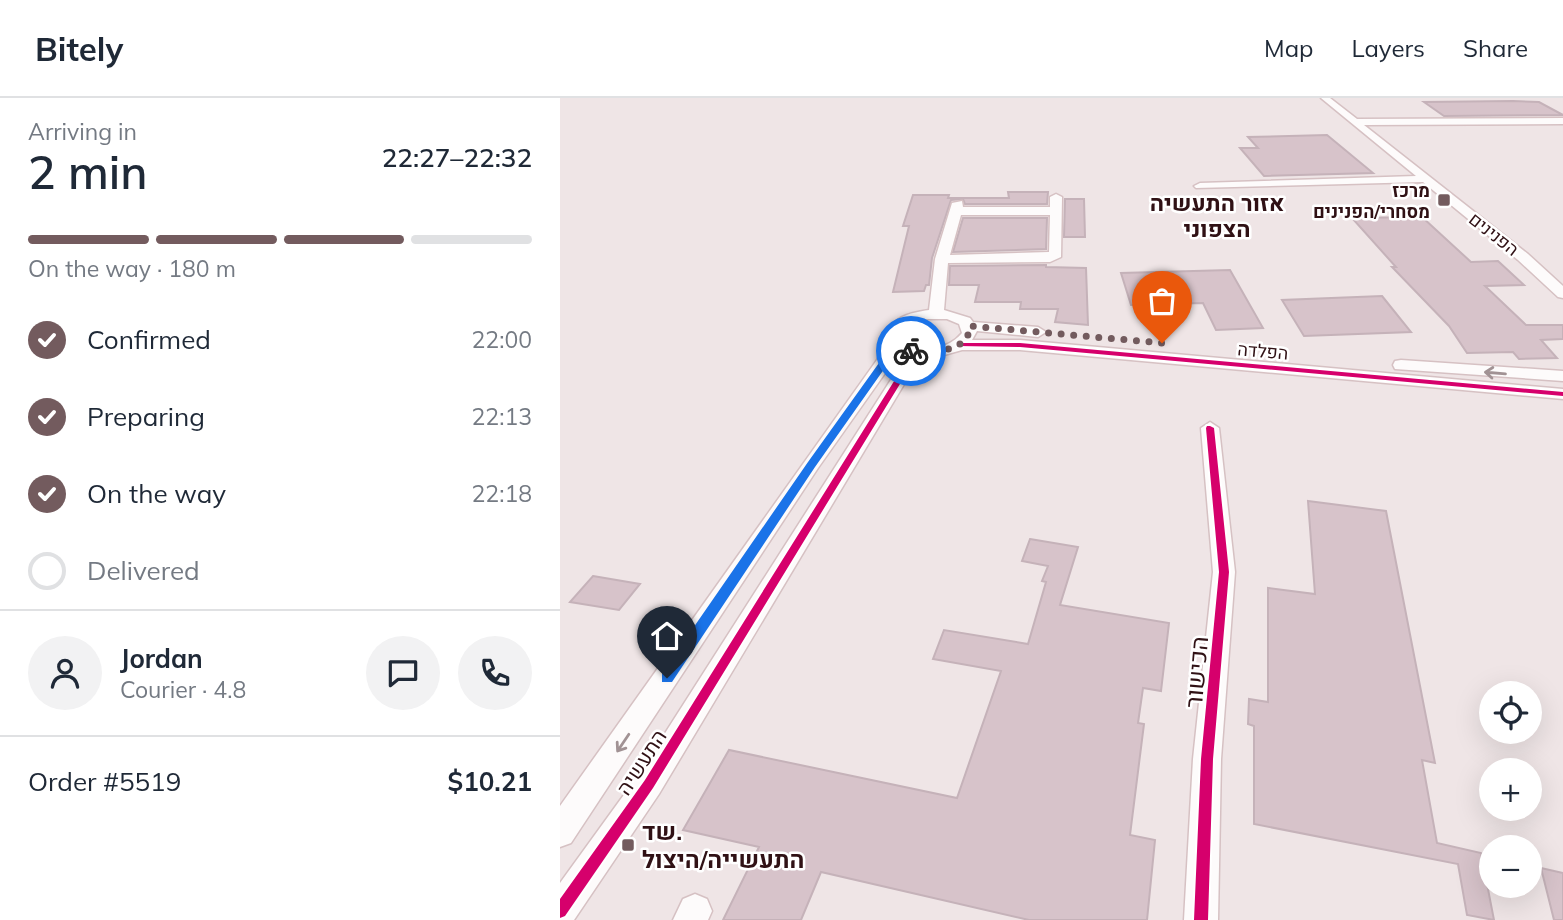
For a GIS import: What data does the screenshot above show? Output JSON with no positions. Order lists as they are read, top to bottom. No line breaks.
{"streets":{"street":["הפנינים","הפלדה","הכישור","התעשיה"]},"crossings":[["הפלדה","התעשיה"]],"districts":["אזור התעשיה הצפוני"],"places":{"transit":["מרכז מסחרי/הפנינים","שד. התעשייה/היצול"]},"page":{"header":"Bitely","nav":["Map","Layers","Share"],"heading":["2 min","Arriving in","22:27–22:32"],"panel":["Jordan","Courier · 4.8","Order #5519","$10.21"],"bar":"On the way · 180 m","list":[["Confirmed","22:00"],["Preparing","22:13"],["On the way","22:18"],"Delivered"],"map_buttons":["+","−"]}}
